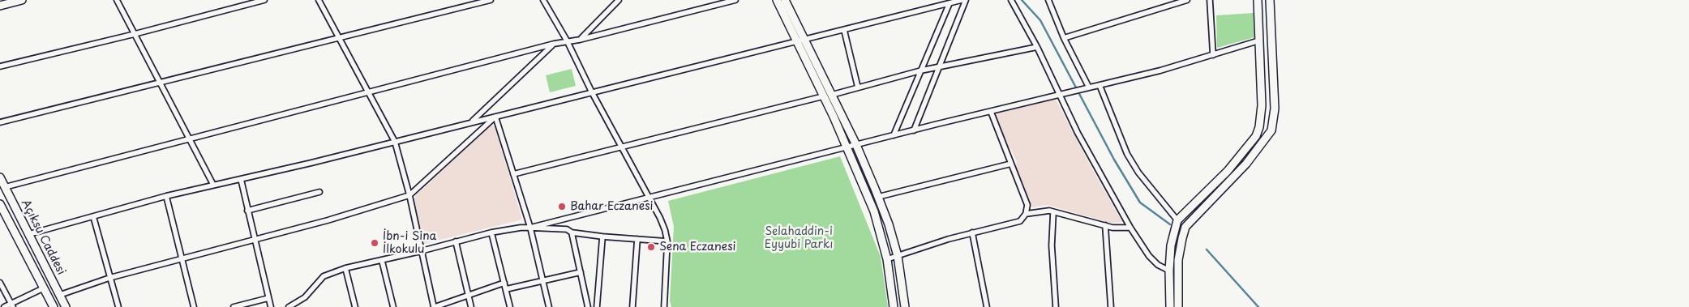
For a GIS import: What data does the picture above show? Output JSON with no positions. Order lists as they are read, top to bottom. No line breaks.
{"streets":{"main road":["Açıksu Caddesi"]},"parks":["Selahaddin-i Eyyubi Parkı"],"places":["Bahar Eczanesi","İbn-i Sina İlkokulu","Sena Eczanesi"]}
